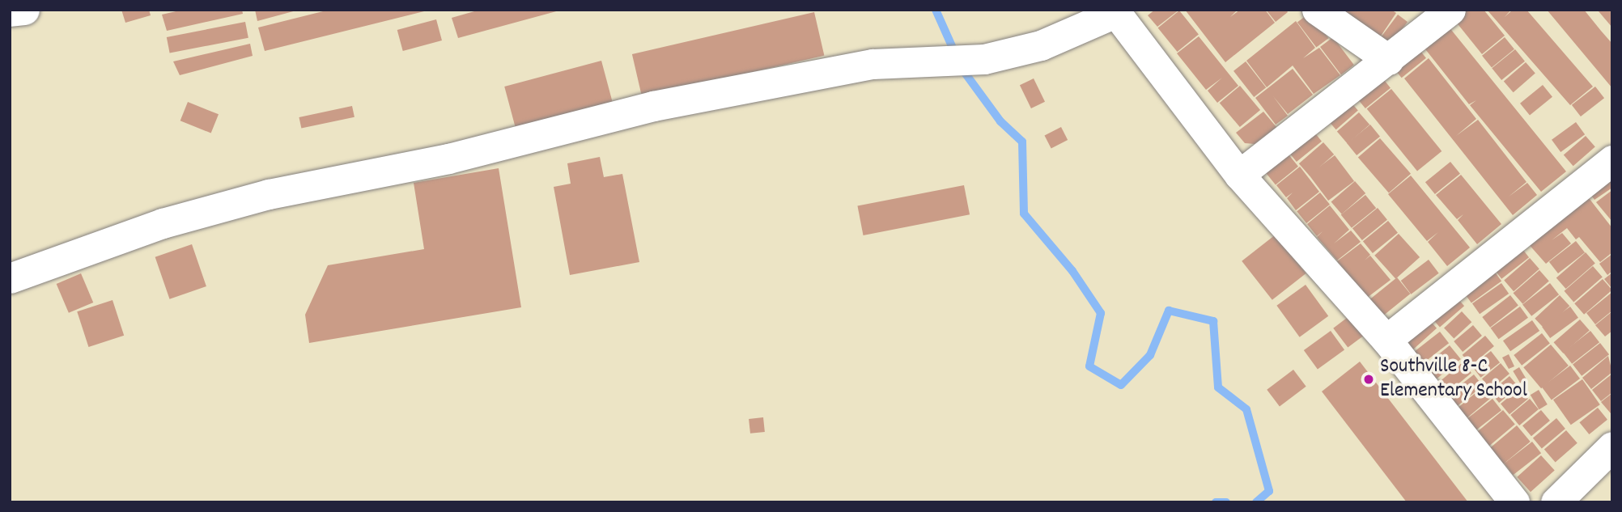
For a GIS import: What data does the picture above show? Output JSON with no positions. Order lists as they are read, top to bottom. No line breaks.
{"places":["Southville 8-C Elementary School"]}
